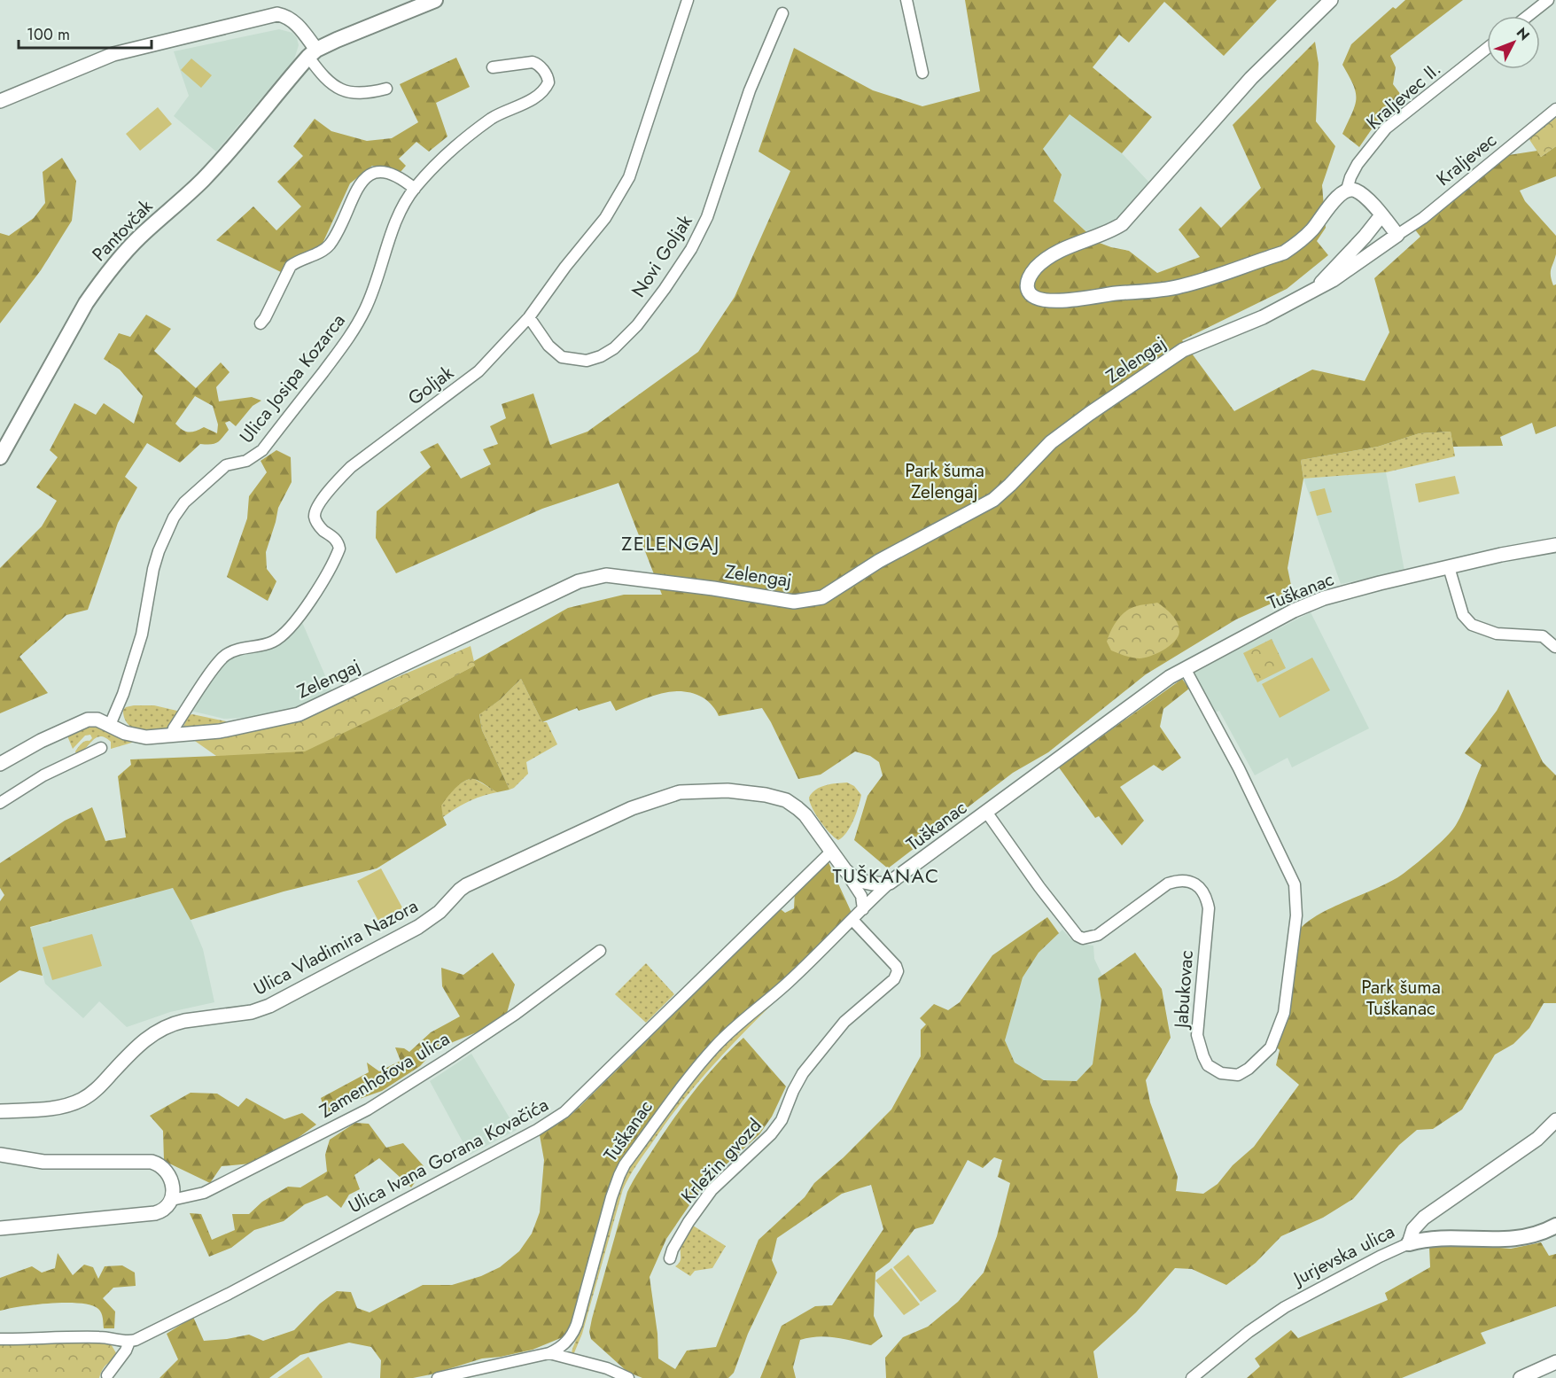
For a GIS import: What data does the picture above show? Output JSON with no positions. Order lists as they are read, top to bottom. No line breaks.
{"streets":{"main road":["Pantovčak"],"street":["Kraljevec II.","Kraljevec","Novi Goljak","Zelengaj","Ulica Josipa Kozarca","Goljak","Tuškanac","Ulica Vladimira Nazora","Jabukovac","Zamenhofova ulica","Ulica Ivana Gorana Kovačića","Krležin gvozd","Jurjevska ulica"]},"crossings":[["Kraljevec","Zelengaj"],["Novi Goljak","Goljak"],["Zelengaj","Ulica Josipa Kozarca"],["Zelengaj","Goljak"],["Tuškanac","Ulica Vladimira Nazora"],["Tuškanac","Jabukovac"],["Tuškanac","Krležin gvozd"],["Ulica Vladimira Nazora","Ulica Ivana Gorana Kovačića"]],"districts":["ZELENGAJ","TUŠKANAC"],"parks":["Park šuma Zelengaj","Park šuma Tuškanac"],"scale_bar":"100 m","north":"top right"}
